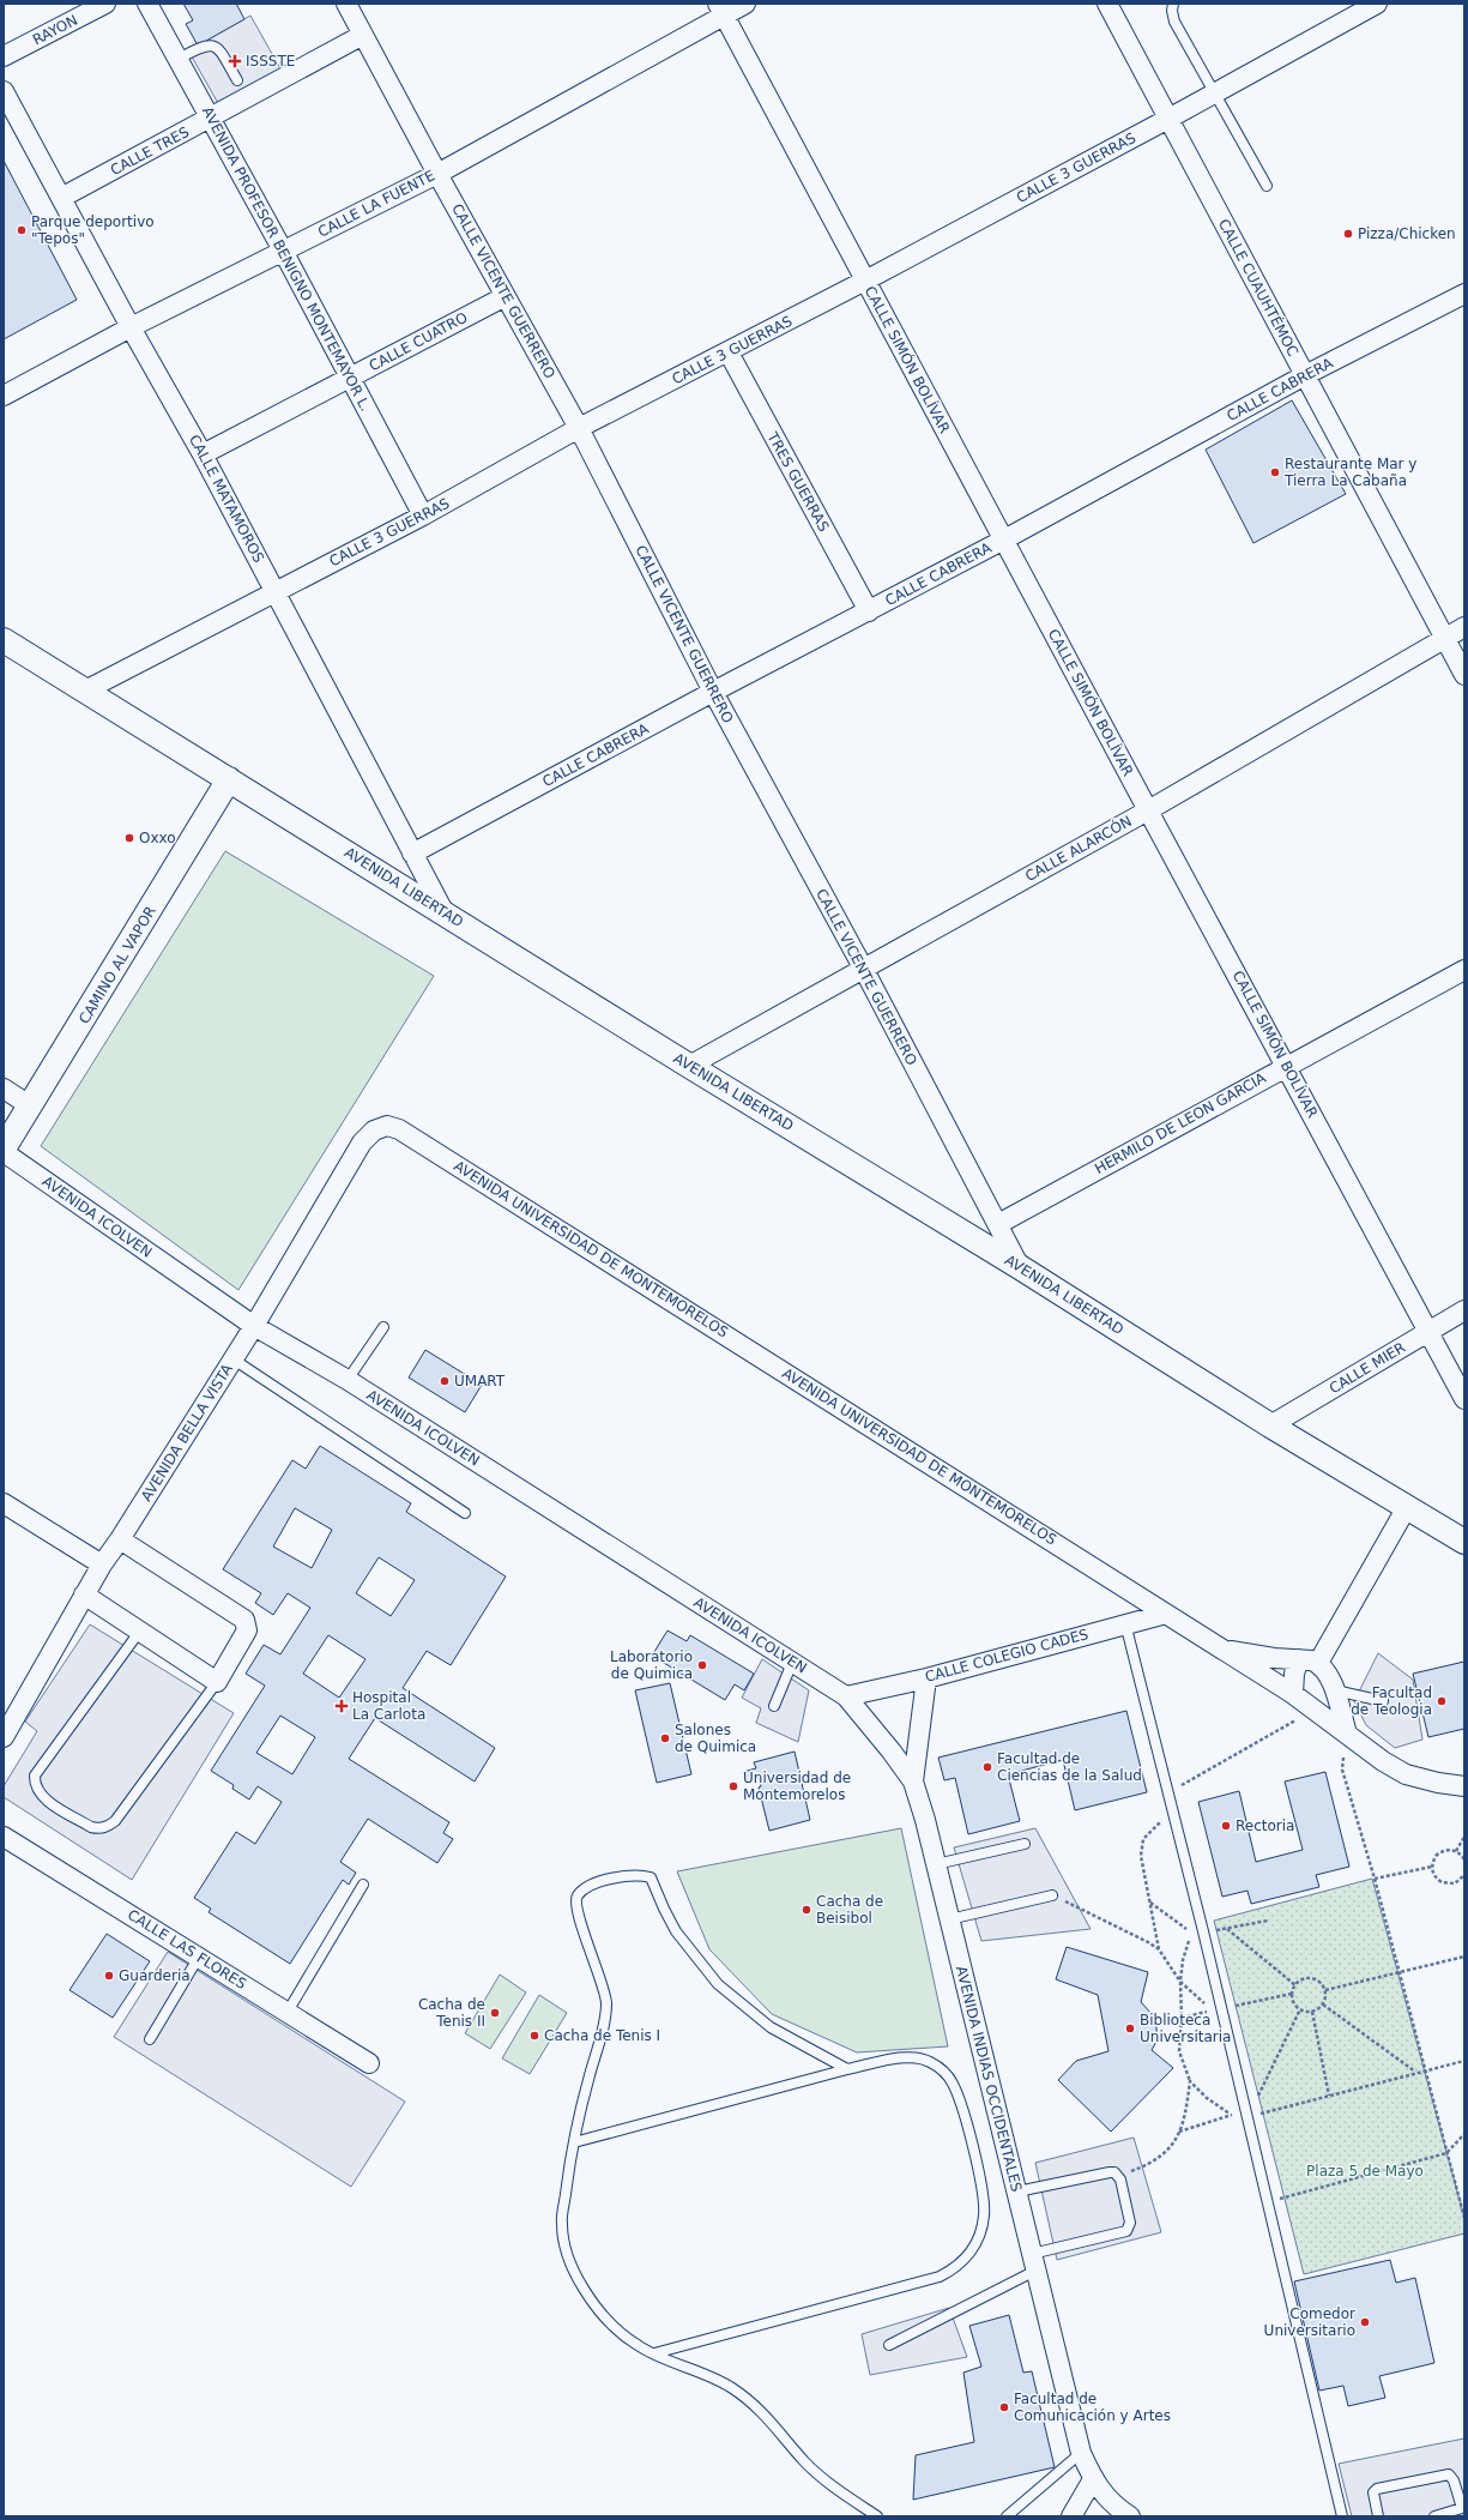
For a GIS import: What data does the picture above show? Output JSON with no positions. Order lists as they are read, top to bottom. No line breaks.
{"streets":{"street":["RAYON","CALLE TRES","CALLE 3 GUERRAS","CALLE LA FUENTE","AVENIDA PROFESOR BENIGNO MONTEMAYOR L.","CALLE CUAUHTÉMOC","CALLE VICENTE GUERRERO","CALLE CUATRO","CALLE SIMÓN BOLÍVAR","CALLE CABRERA","TRES GUERRAS","CALLE MATAMOROS","CALLE ALARCÓN","AVENIDA LIBERTAD","CAMINO AL VAPOR","HERMILO DE LEON GARCIA","AVENIDA ICOLVEN","AVENIDA UNIVERSIDAD DE MONTEMORELOS","CALLE MIER","AVENIDA BELLA VISTA","CALLE COLEGIO CADES","CALLE LAS FLORES","AVENIDA INDIAS OCCIDENTALES"]},"crossings":[["CALLE TRES","AVENIDA PROFESOR BENIGNO MONTEMAYOR L."],["CALLE TRES","CALLE VICENTE GUERRERO"],["CALLE TRES","CALLE MATAMOROS"],["CALLE 3 GUERRAS","AVENIDA PROFESOR BENIGNO MONTEMAYOR L."],["CALLE 3 GUERRAS","CALLE CUAUHTÉMOC"],["CALLE 3 GUERRAS","CALLE VICENTE GUERRERO"],["CALLE 3 GUERRAS","CALLE SIMÓN BOLÍVAR"],["CALLE 3 GUERRAS","TRES GUERRAS"],["CALLE 3 GUERRAS","CALLE MATAMOROS"],["CALLE 3 GUERRAS","AVENIDA LIBERTAD"],["CALLE LA FUENTE","AVENIDA PROFESOR BENIGNO MONTEMAYOR L."],["CALLE LA FUENTE","CALLE VICENTE GUERRERO"],["CALLE LA FUENTE","CALLE SIMÓN BOLÍVAR"],["CALLE LA FUENTE","CALLE MATAMOROS"],["AVENIDA PROFESOR BENIGNO MONTEMAYOR L.","CALLE CUATRO"],["CALLE CUAUHTÉMOC","CALLE CABRERA"],["CALLE CUAUHTÉMOC","CALLE ALARCÓN"],["CALLE VICENTE GUERRERO","CALLE CUATRO"],["CALLE VICENTE GUERRERO","CALLE CABRERA"],["CALLE VICENTE GUERRERO","CALLE ALARCÓN"],["CALLE VICENTE GUERRERO","AVENIDA LIBERTAD"],["CALLE VICENTE GUERRERO","HERMILO DE LEON GARCIA"],["CALLE CUATRO","CALLE MATAMOROS"],["CALLE SIMÓN BOLÍVAR","CALLE CABRERA"],["CALLE SIMÓN BOLÍVAR","CALLE ALARCÓN"],["CALLE SIMÓN BOLÍVAR","HERMILO DE LEON GARCIA"],["CALLE SIMÓN BOLÍVAR","CALLE MIER"],["CALLE CABRERA","TRES GUERRAS"],["CALLE CABRERA","CALLE MATAMOROS"],["CALLE MATAMOROS","AVENIDA LIBERTAD"],["CALLE ALARCÓN","AVENIDA LIBERTAD"],["AVENIDA LIBERTAD","CAMINO AL VAPOR"],["AVENIDA LIBERTAD","CALLE MIER"],["CAMINO AL VAPOR","AVENIDA ICOLVEN"],["AVENIDA ICOLVEN","AVENIDA BELLA VISTA"],["AVENIDA ICOLVEN","CALLE COLEGIO CADES"],["AVENIDA ICOLVEN","AVENIDA INDIAS OCCIDENTALES"],["AVENIDA UNIVERSIDAD DE MONTEMORELOS","AVENIDA BELLA VISTA"],["AVENIDA UNIVERSIDAD DE MONTEMORELOS","CALLE COLEGIO CADES"],["CALLE COLEGIO CADES","AVENIDA INDIAS OCCIDENTALES"]],"parks":["Plaza 5 de Mayo"],"places":{"health":["ISSSTE","Hospital La Carlota"],"other":["Parque deportivo \"Tepos\"","Pizza/Chicken","Restaurante Mar y Tierra La Cabaña","Oxxo","UMART","Laboratorio de Quimica","Facultad de Teologia","Salones de Quimica","Facultad de Ciencias de la Salud","Universidad de Montemorelos","Rectoria","Cacha de Beisibol","Guarderia","Cacha de Tenis II","Biblioteca Universitaria","Cacha de Tenis I","Comedor Universitario","Facultad de Comunicación y Artes"]}}
